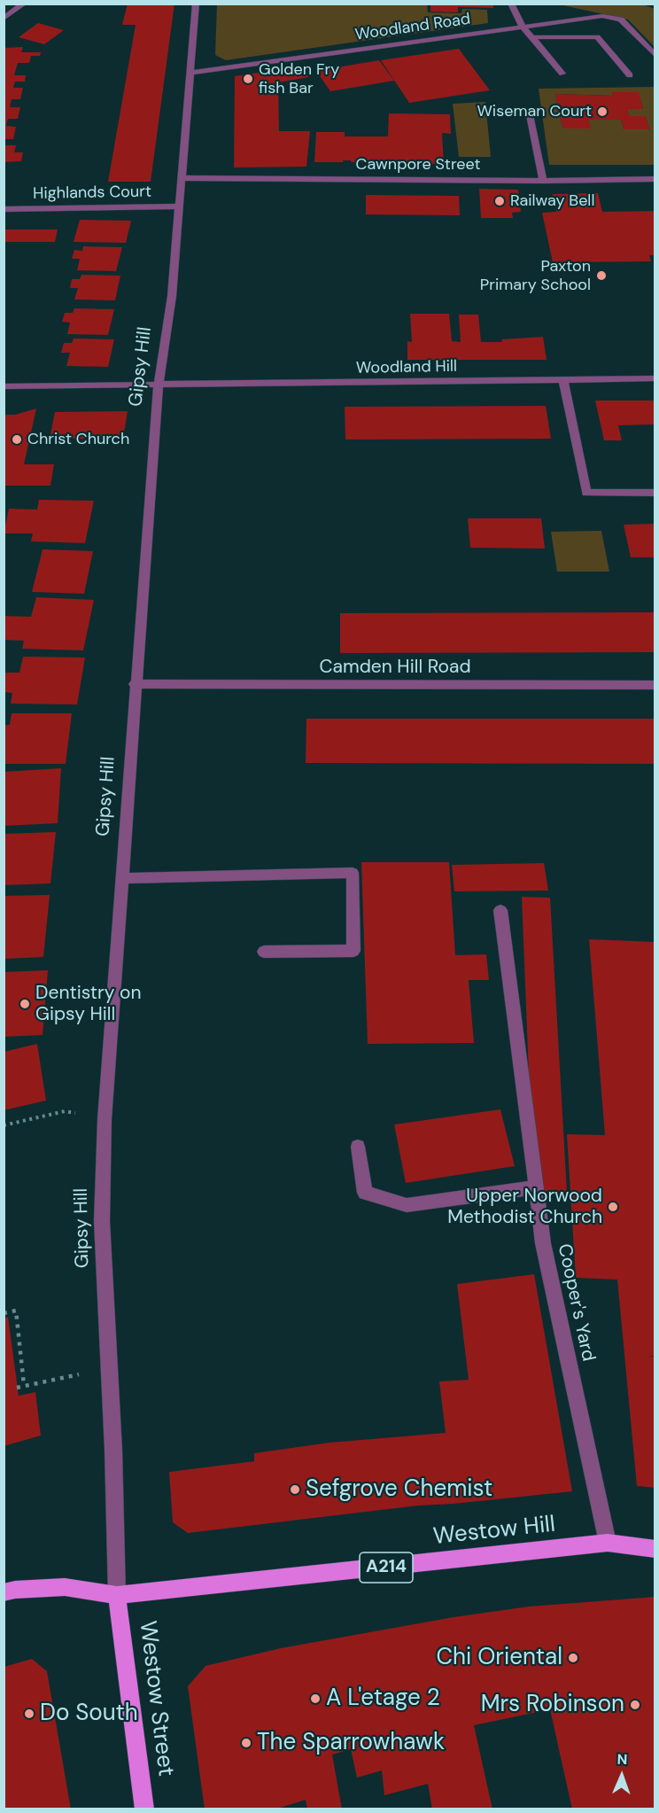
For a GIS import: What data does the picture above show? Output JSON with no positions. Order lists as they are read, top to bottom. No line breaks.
{"streets":{"main road":["Westow Hill","A214","Westow Street"],"street":["Woodland Road","Cawnpore Street","Highlands Court","Gipsy Hill","Woodland Hill","Camden Hill Road","Cooper's Yard"]},"crossings":[["Woodland Road","Gipsy Hill"],["Cawnpore Street","Gipsy Hill"],["Highlands Court","Gipsy Hill"],["Gipsy Hill","Woodland Hill"],["Gipsy Hill","Camden Hill Road"],["Gipsy Hill","Westow Hill"],["Gipsy Hill","A214"],["Gipsy Hill","Westow Street"],["Cooper's Yard","Westow Hill"],["Westow Hill","A214"],["Westow Hill","Westow Street"],["A214","Westow Street"]],"places":["Golden Fry fish Bar","Wiseman Court","Railway Bell","Paxton Primary School","Christ Church","Dentistry on Gipsy Hill","Upper Norwood Methodist Church","Sefgrove Chemist","Chi Oriental","A L'etage 2","Mrs Robinson","Do South","The Sparrowhawk"],"north":"top"}
